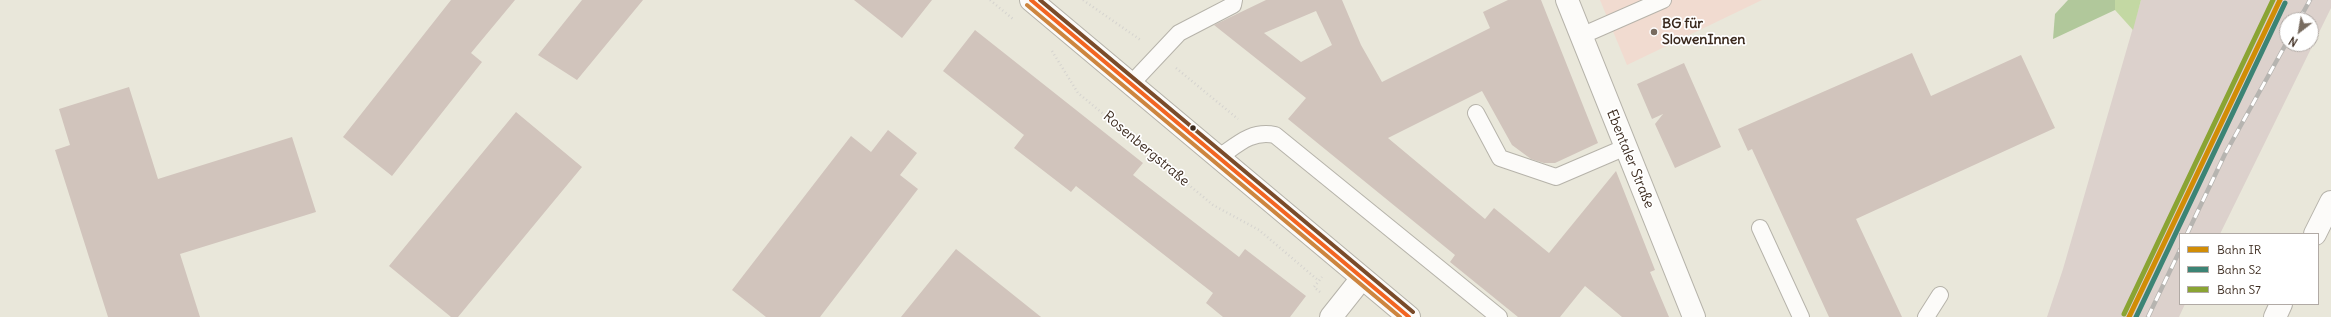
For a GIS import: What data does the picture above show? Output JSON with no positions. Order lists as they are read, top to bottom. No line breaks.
{"streets":{"main road":["Ebentaler Straße"],"path":["Rosenbergstraße"]},"places":["BG für SlowenInnen"],"lines":["rail line IR","rail line S7","rail line S2"],"legend":["Bahn IR","Bahn S2","Bahn S7"],"north":"bottom left"}
